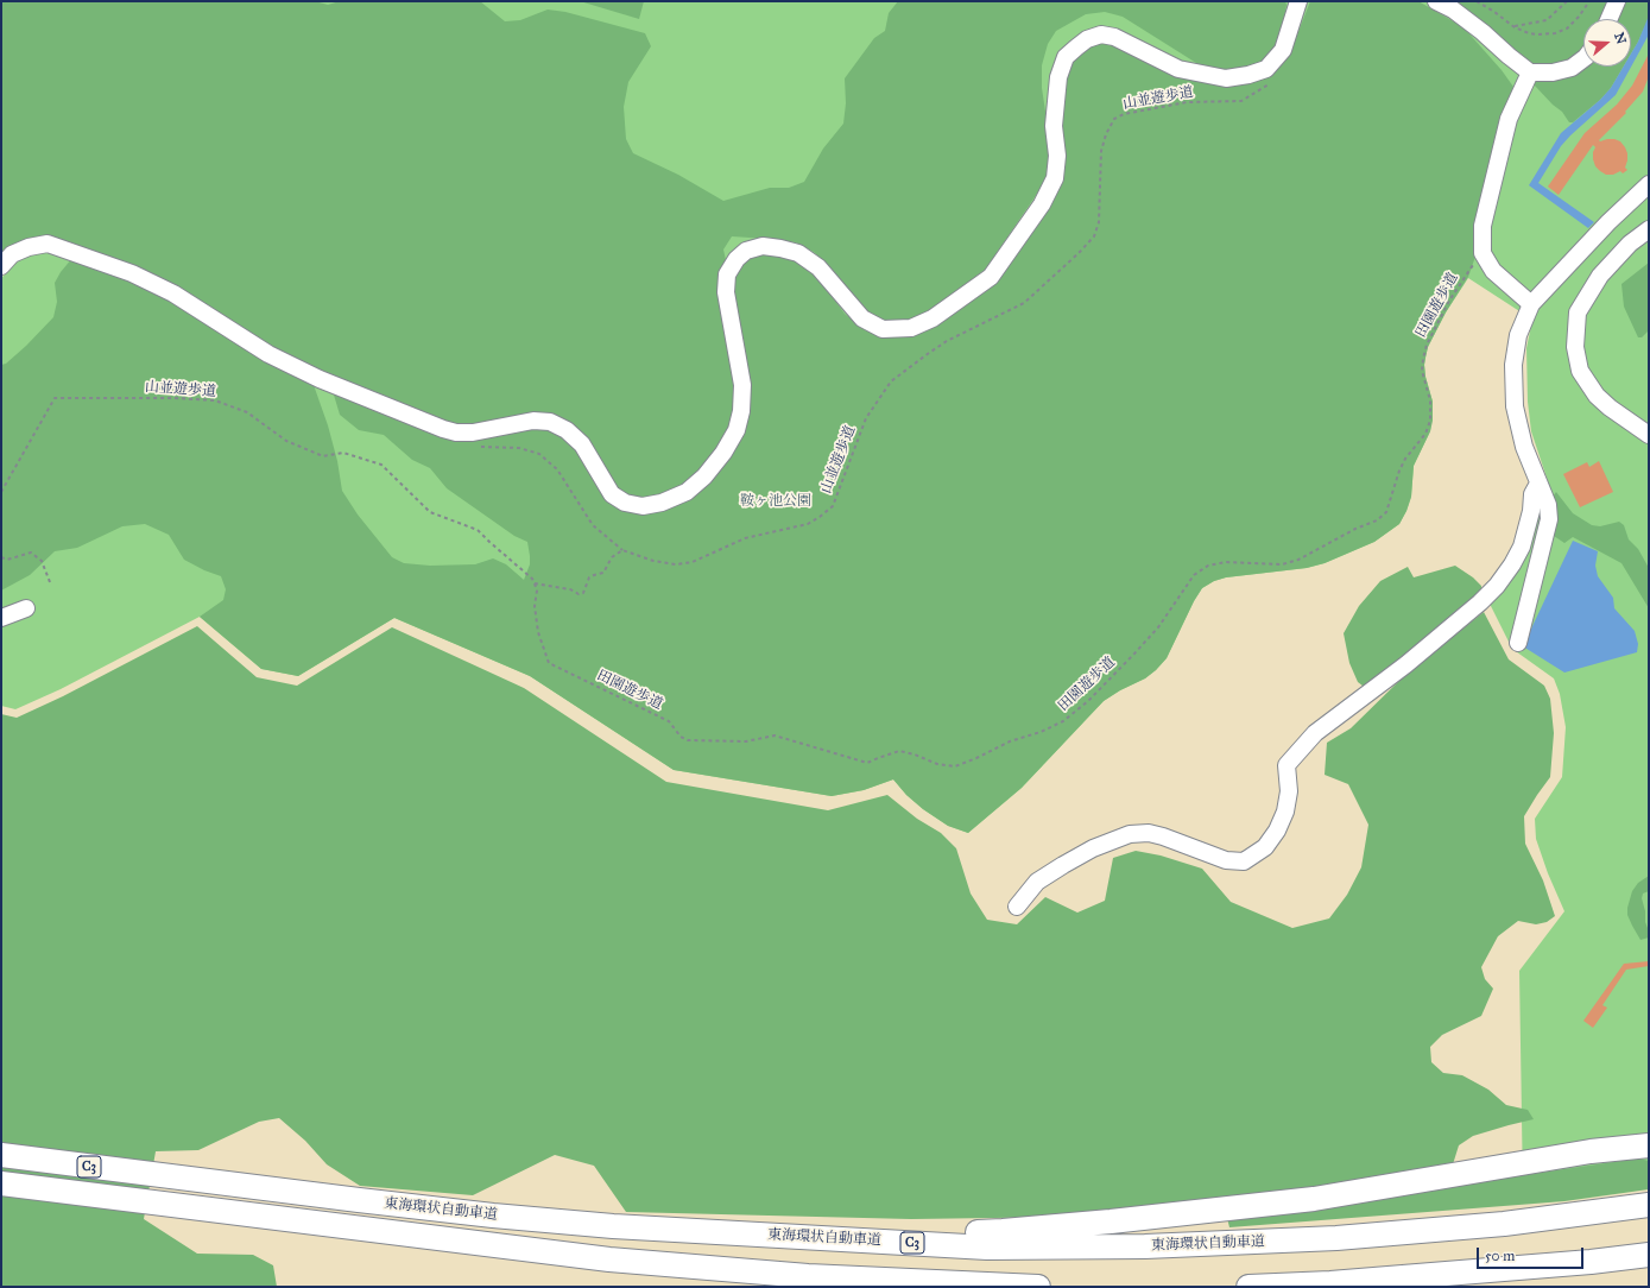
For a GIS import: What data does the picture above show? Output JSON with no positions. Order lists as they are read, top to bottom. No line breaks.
{"streets":{"highway":["C3","東海環状自動車道"],"path":["山並遊歩道","田園遊歩道"]},"crossings":[["山並遊歩道","田園遊歩道"]],"parks":["鞍ヶ池公園"],"scale_bar":"50 m","north":"right"}
